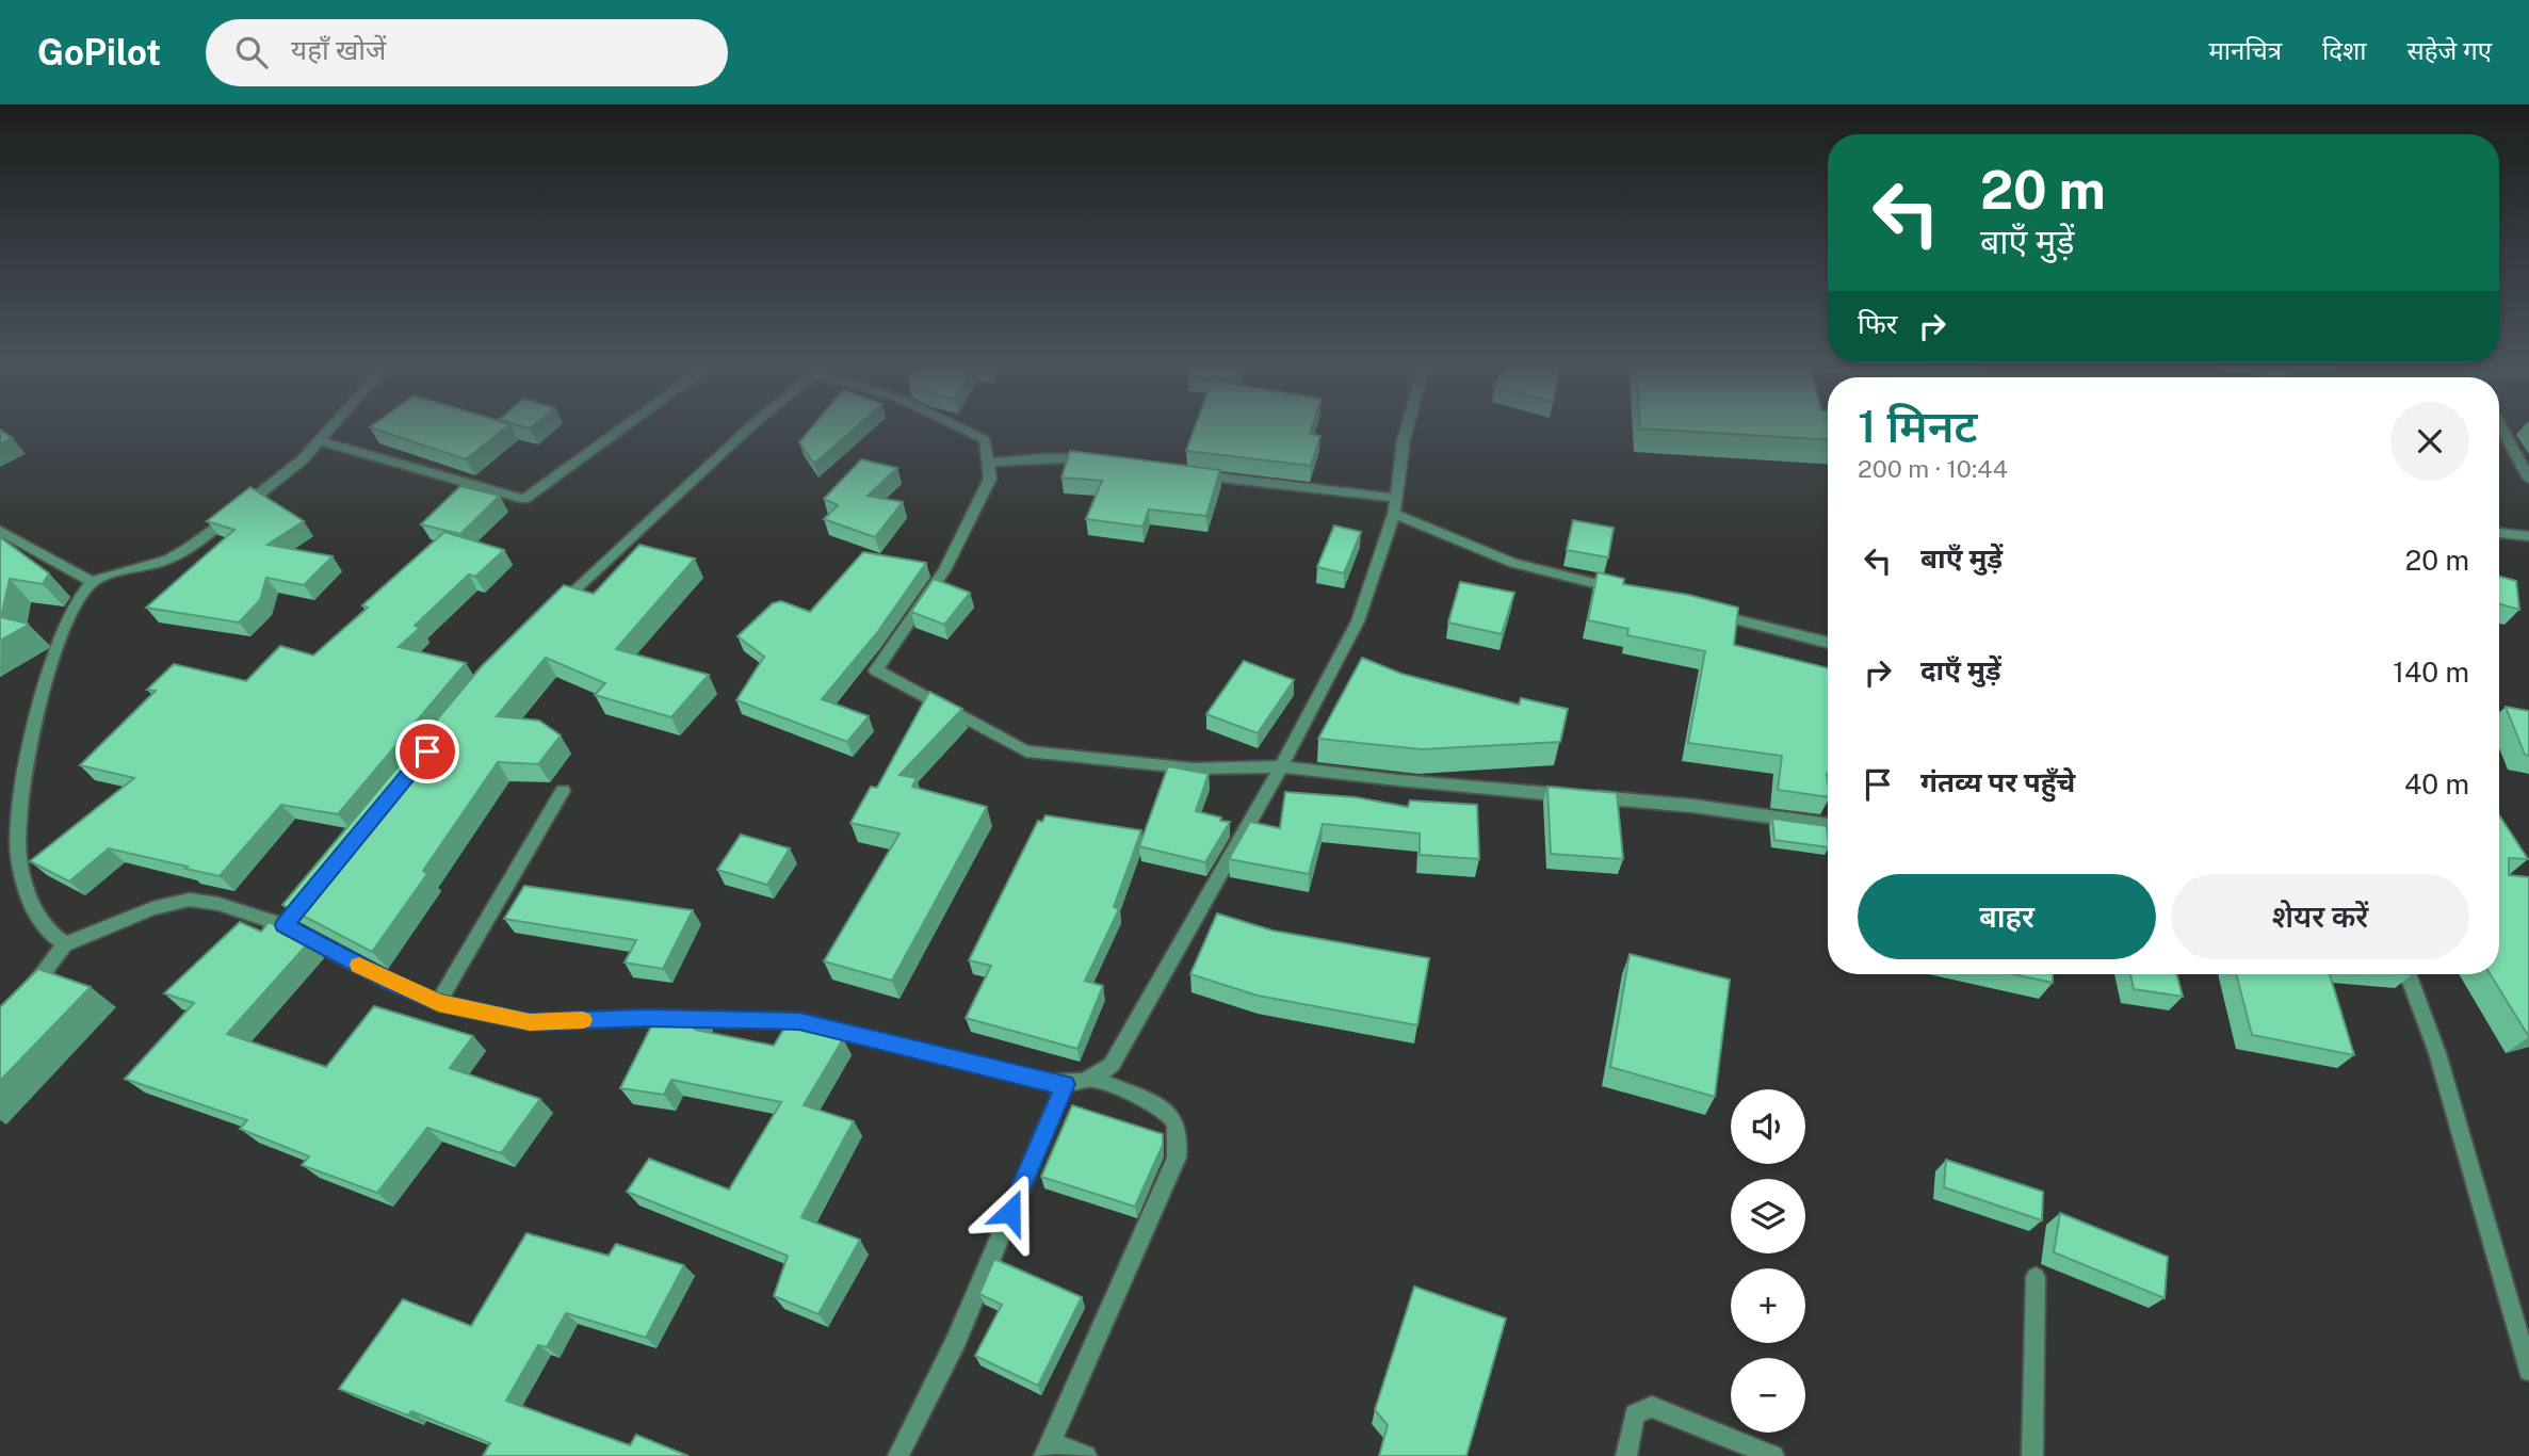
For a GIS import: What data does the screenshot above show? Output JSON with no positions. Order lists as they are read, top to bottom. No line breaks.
{"page":{"header":"GoPilot","search":"यहाँ खोजें","nav":["मानचित्र","दिशा","सहेजे गए"],"turn":["20 m","बाएँ मुड़ें"],"then":"फिर","heading":["1 मिनट","200 m · 10:44"],"list":[{"name":"बाएँ मुड़ें","value":"20 m"},{"name":"दाएँ मुड़ें","value":"140 m"},{"name":"गंतव्य पर पहुँचे","value":"40 m"}],"buttons":["बाहर","शेयर करें"],"map_buttons":["+","−"]}}
